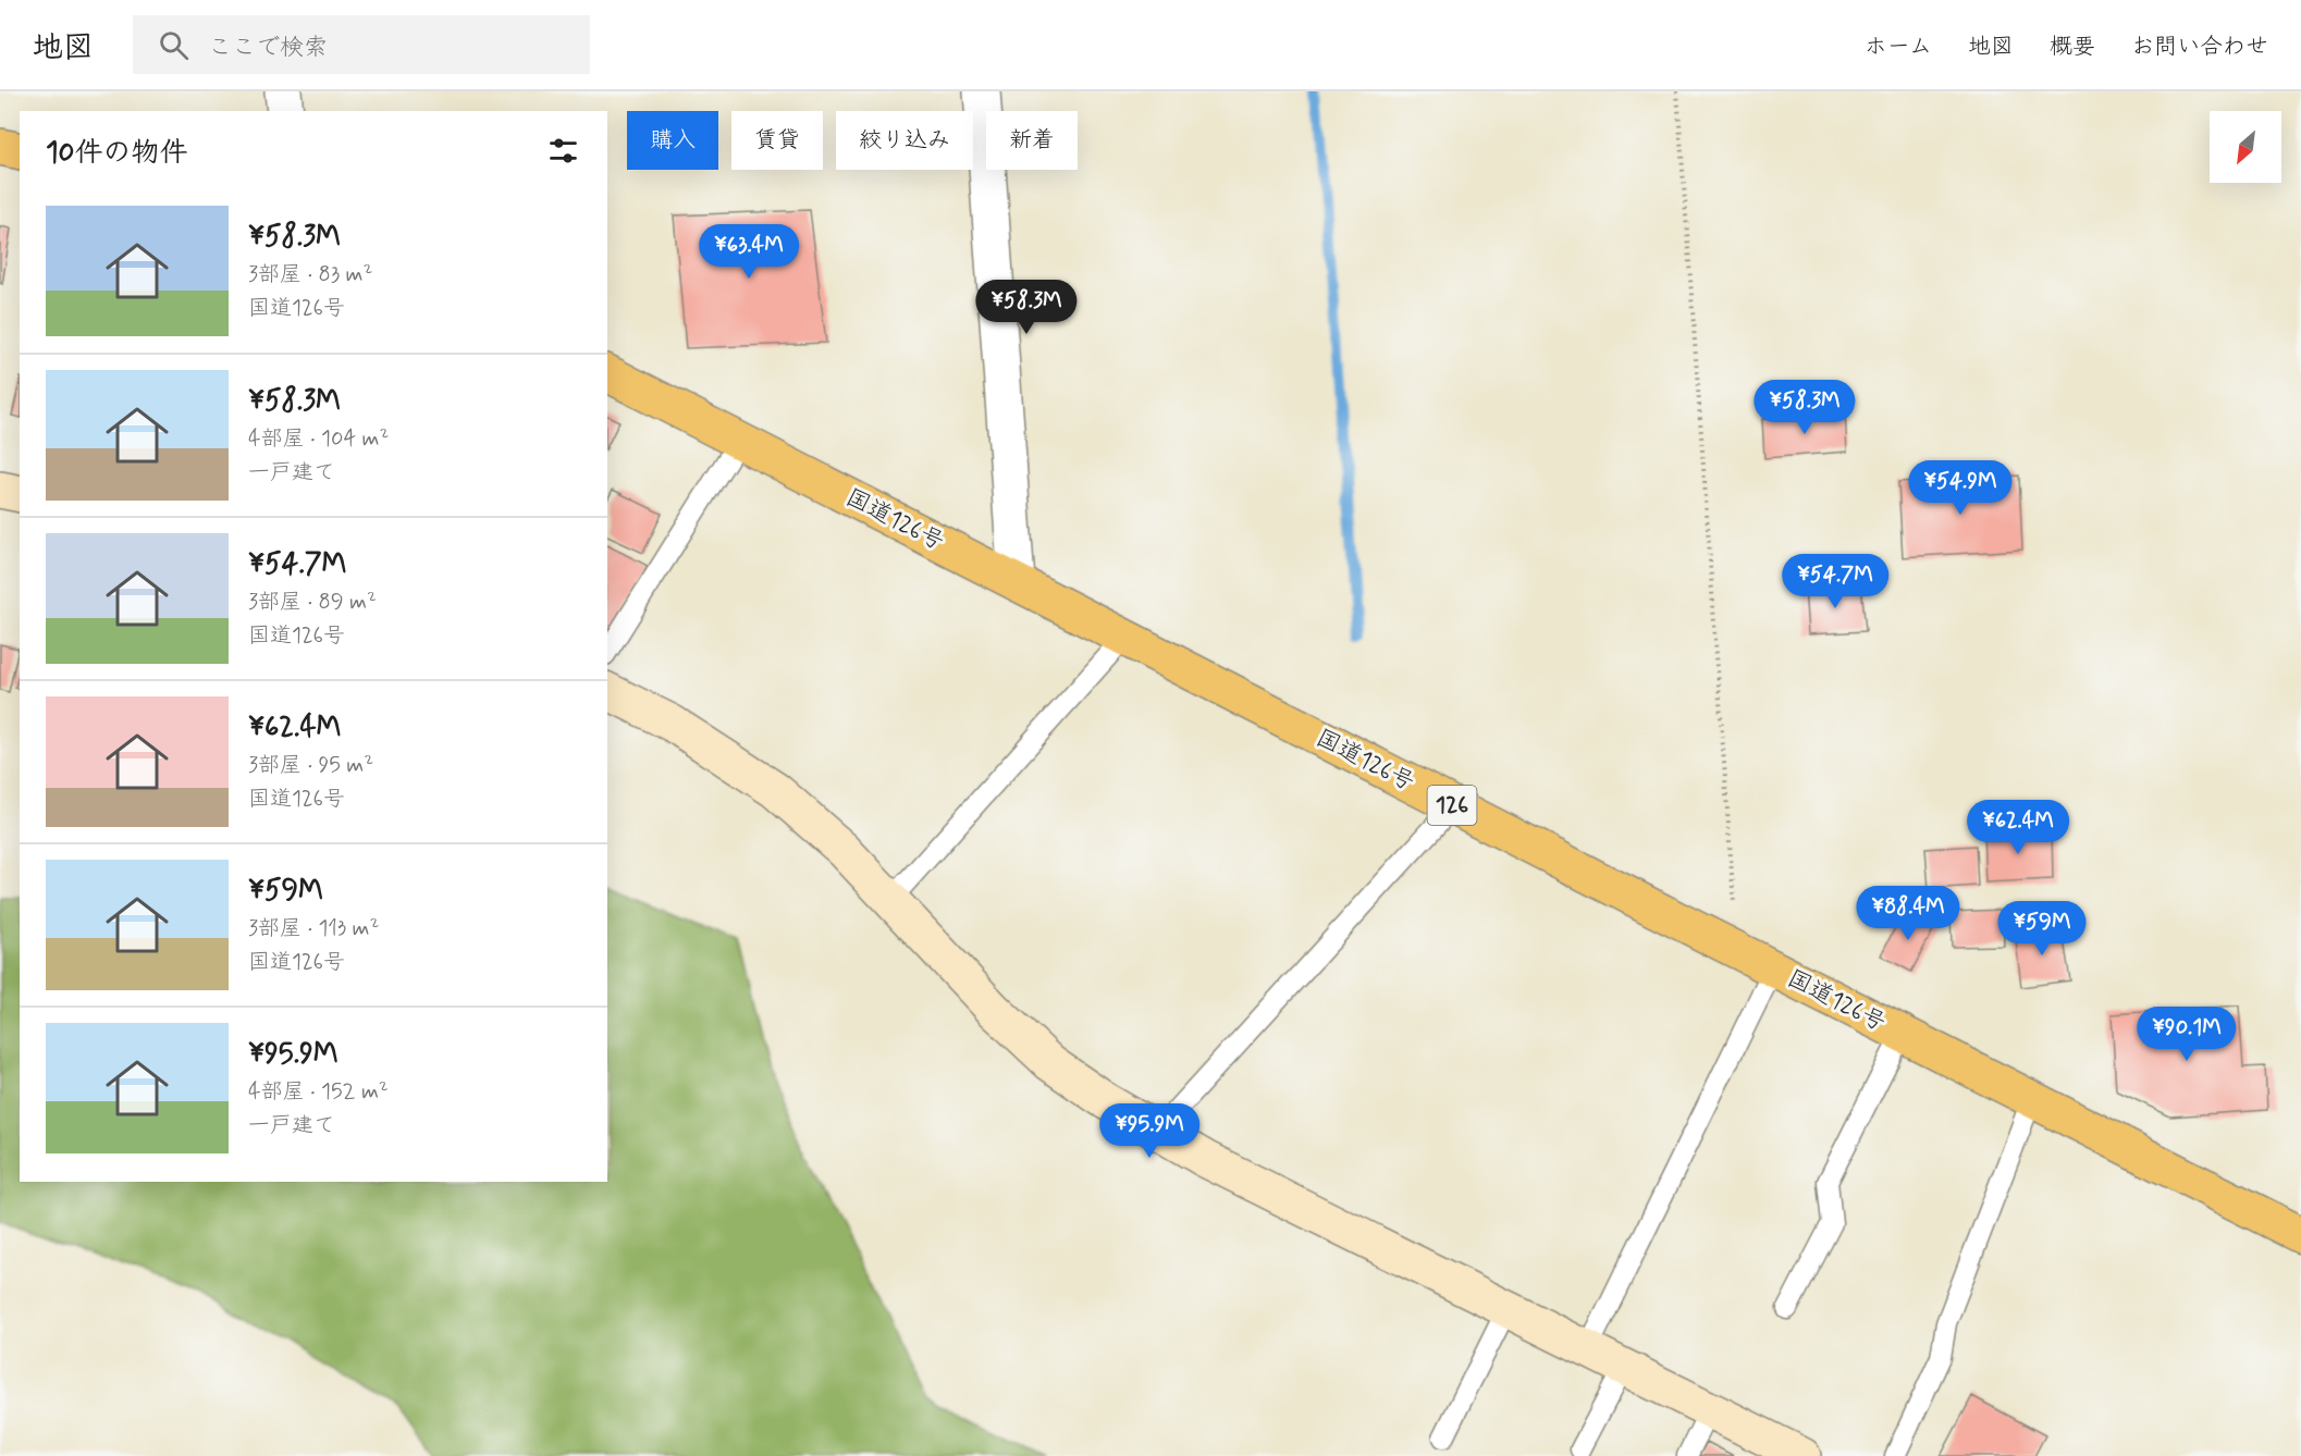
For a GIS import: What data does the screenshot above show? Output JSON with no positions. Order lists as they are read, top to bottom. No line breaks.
{"streets":{"highway":["国道126号","126"]},"north":"bottom left","page":{"header":"地図","search":"ここで検索","nav":["ホーム","地図","概要","お問い合わせ"],"chip":["購入","賃貸","絞り込み","新着"],"heading":"10件の物件","list":[{"name":"¥58.3M","note":"3部屋 · 83 m² · 国道126号"},{"name":"¥58.3M","note":"4部屋 · 104 m² · 一戸建て"},{"name":"¥54.7M","note":"3部屋 · 89 m² · 国道126号"},{"name":"¥62.4M","note":"3部屋 · 95 m² · 国道126号"},{"name":"¥59M","note":"3部屋 · 113 m² · 国道126号"},{"name":"¥95.9M","note":"4部屋 · 152 m² · 一戸建て"}],"price":["¥63.4M","¥58.3M","¥58.3M","¥54.9M","¥54.7M","¥62.4M","¥88.4M","¥59M","¥90.1M","¥95.9M"]}}
